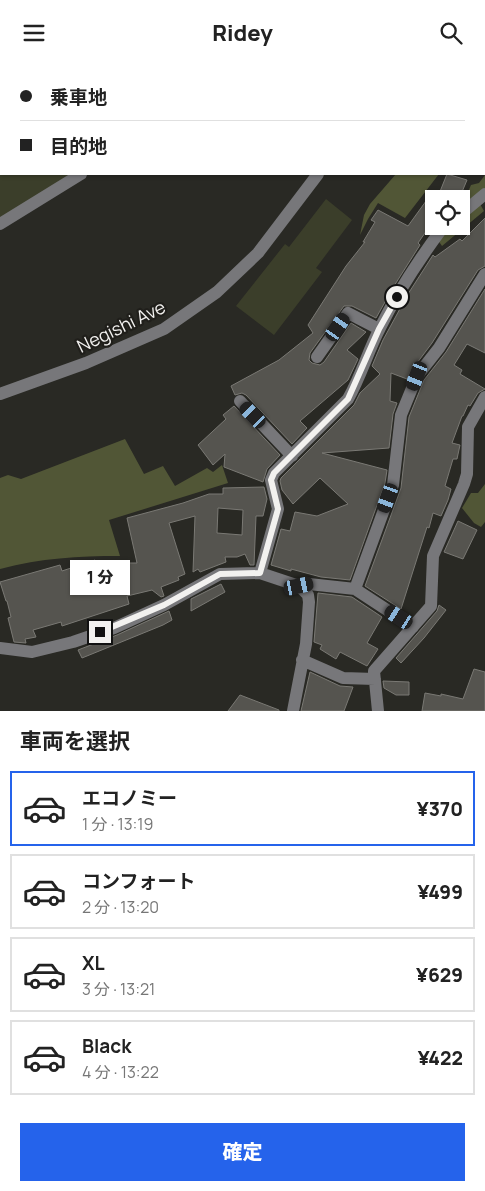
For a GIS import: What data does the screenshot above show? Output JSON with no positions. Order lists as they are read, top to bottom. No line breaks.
{"streets":{"street":["Negishi Ave"]},"page":{"header":"Ridey","banner":["乗車地","目的地"],"bubble":"1 分","heading":"車両を選択","list":[{"name":"エコノミー","note":"1 分 · 13:19","value":"¥370"},{"name":"コンフォート","note":"2 分 · 13:20","value":"¥499"},{"name":"XL","note":"3 分 · 13:21","value":"¥629"},{"name":"Black","note":"4 分 · 13:22","value":"¥422"}],"buttons":"確定"}}
